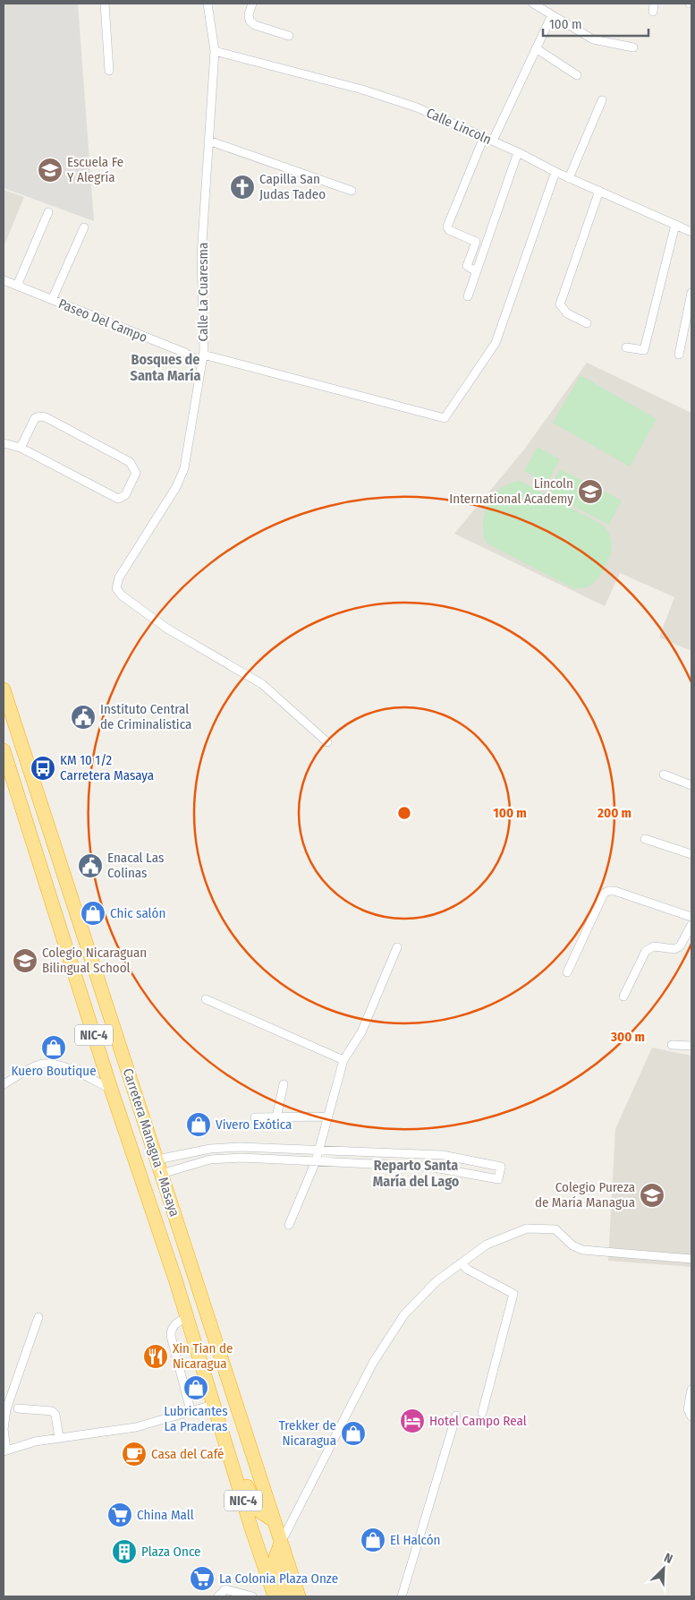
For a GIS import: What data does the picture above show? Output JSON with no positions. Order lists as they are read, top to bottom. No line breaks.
{"streets":{"highway":["NIC-4","Carretera Managua - Masaya"],"street":["Calle Lincoln","Calle La Cuaresma","Paseo Del Campo"]},"crossings":[["Calle Lincoln","Calle La Cuaresma"],["Calle Lincoln","Paseo Del Campo"],["Calle La Cuaresma","Paseo Del Campo"]],"districts":["Bosques de Santa María","Reparto Santa María del Lago"],"places":{"school or university":["Escuela Fe Y Alegría","Lincoln International Academy","Colegio Nicaraguan Bilingual School","Colegio Pureza de María Managua"],"church":["Capilla San Judas Tadeo"],"public building":["Instituto Central de Criminalistica","Enacal Las Colinas"],"bus stop":["KM 10 1/2 Carretera Masaya"],"shop":["Chic salón","Kuero Boutique","Vivero Exótica","Lubricantes La Praderas","Trekker de Nicaragua","El Halcón"],"restaurant":["Xin Tian de Nicaragua"],"hotel":["Hotel Campo Real"],"cafe":["Casa del Café"],"supermarket":["China Mall","La Colonia Plaza Onze"],"building":["Plaza Once"]},"scale_bar":"100 m","north":"top right","rings":["100 m","200 m","300 m"]}
